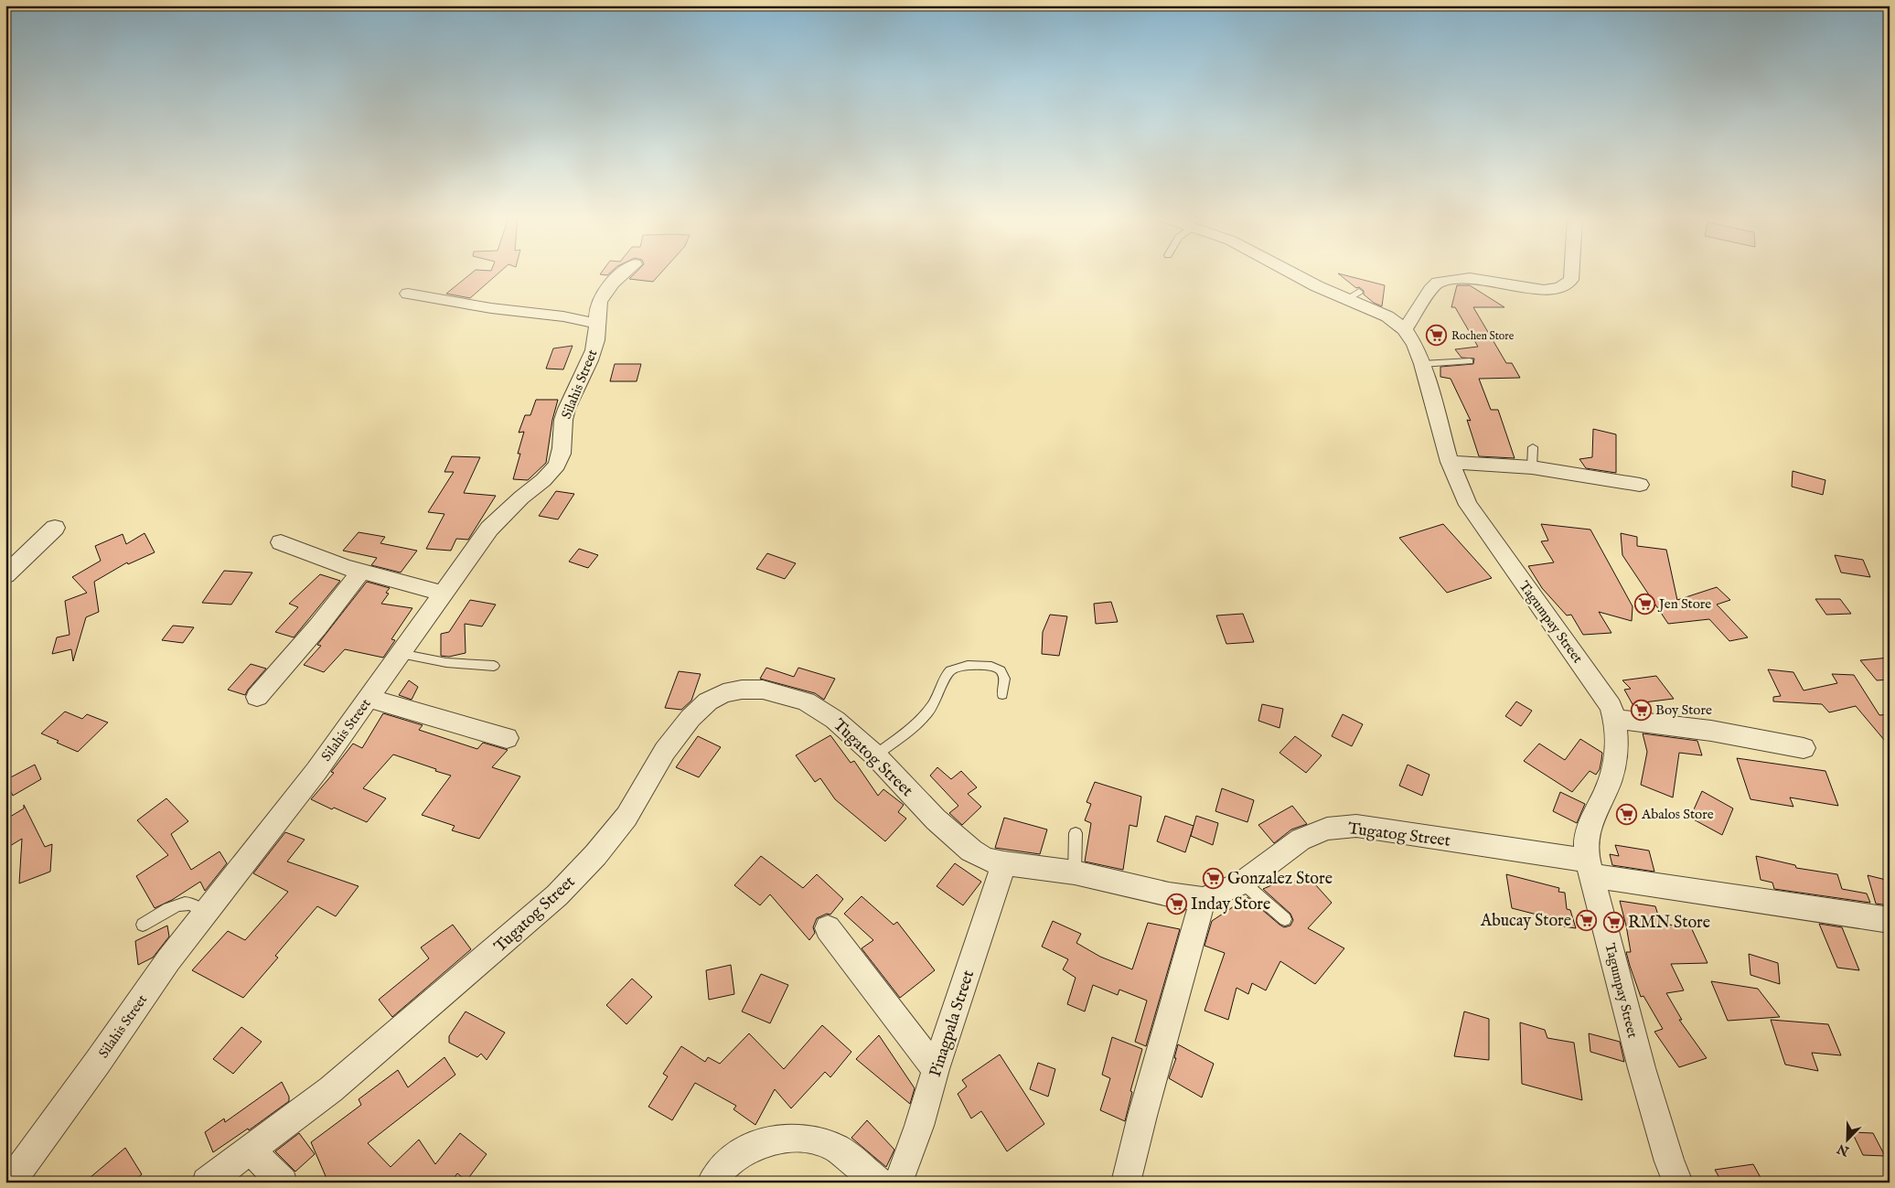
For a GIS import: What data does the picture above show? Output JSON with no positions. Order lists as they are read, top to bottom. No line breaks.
{"streets":{"street":["Silahis Street","Tagumpay Street","Tugatog Street","Pinagpala Street"]},"crossings":[["Tagumpay Street","Tugatog Street"],["Tugatog Street","Pinagpala Street"]],"places":{"supermarket":["Rochen Store","Jen Store","Boy Store","Abalos Store","Gonzalez Store","Inday Store","Abucay Store","RMN Store"]},"north":"bottom left"}
